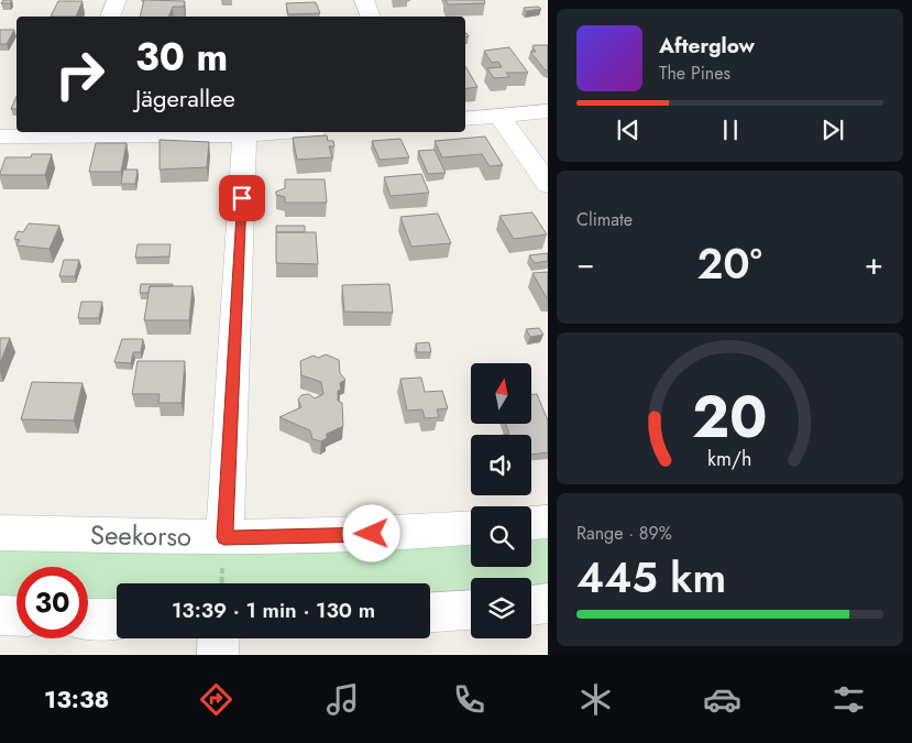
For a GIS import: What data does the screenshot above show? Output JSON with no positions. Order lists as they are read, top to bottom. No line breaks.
{"streets":{"street":["Seekorso"]},"north":"top","page":{"turn":["30 m","Jägerallee"],"song":["Afterglow","The Pines"],"tile":["Climate",["Range · 89%","445 km"]],"heat":["−","20°","+"],"limit":"30","trip":"13:39 · 1 min · 130 m","tabs":"13:38","gauge":["20","km/h"]}}
